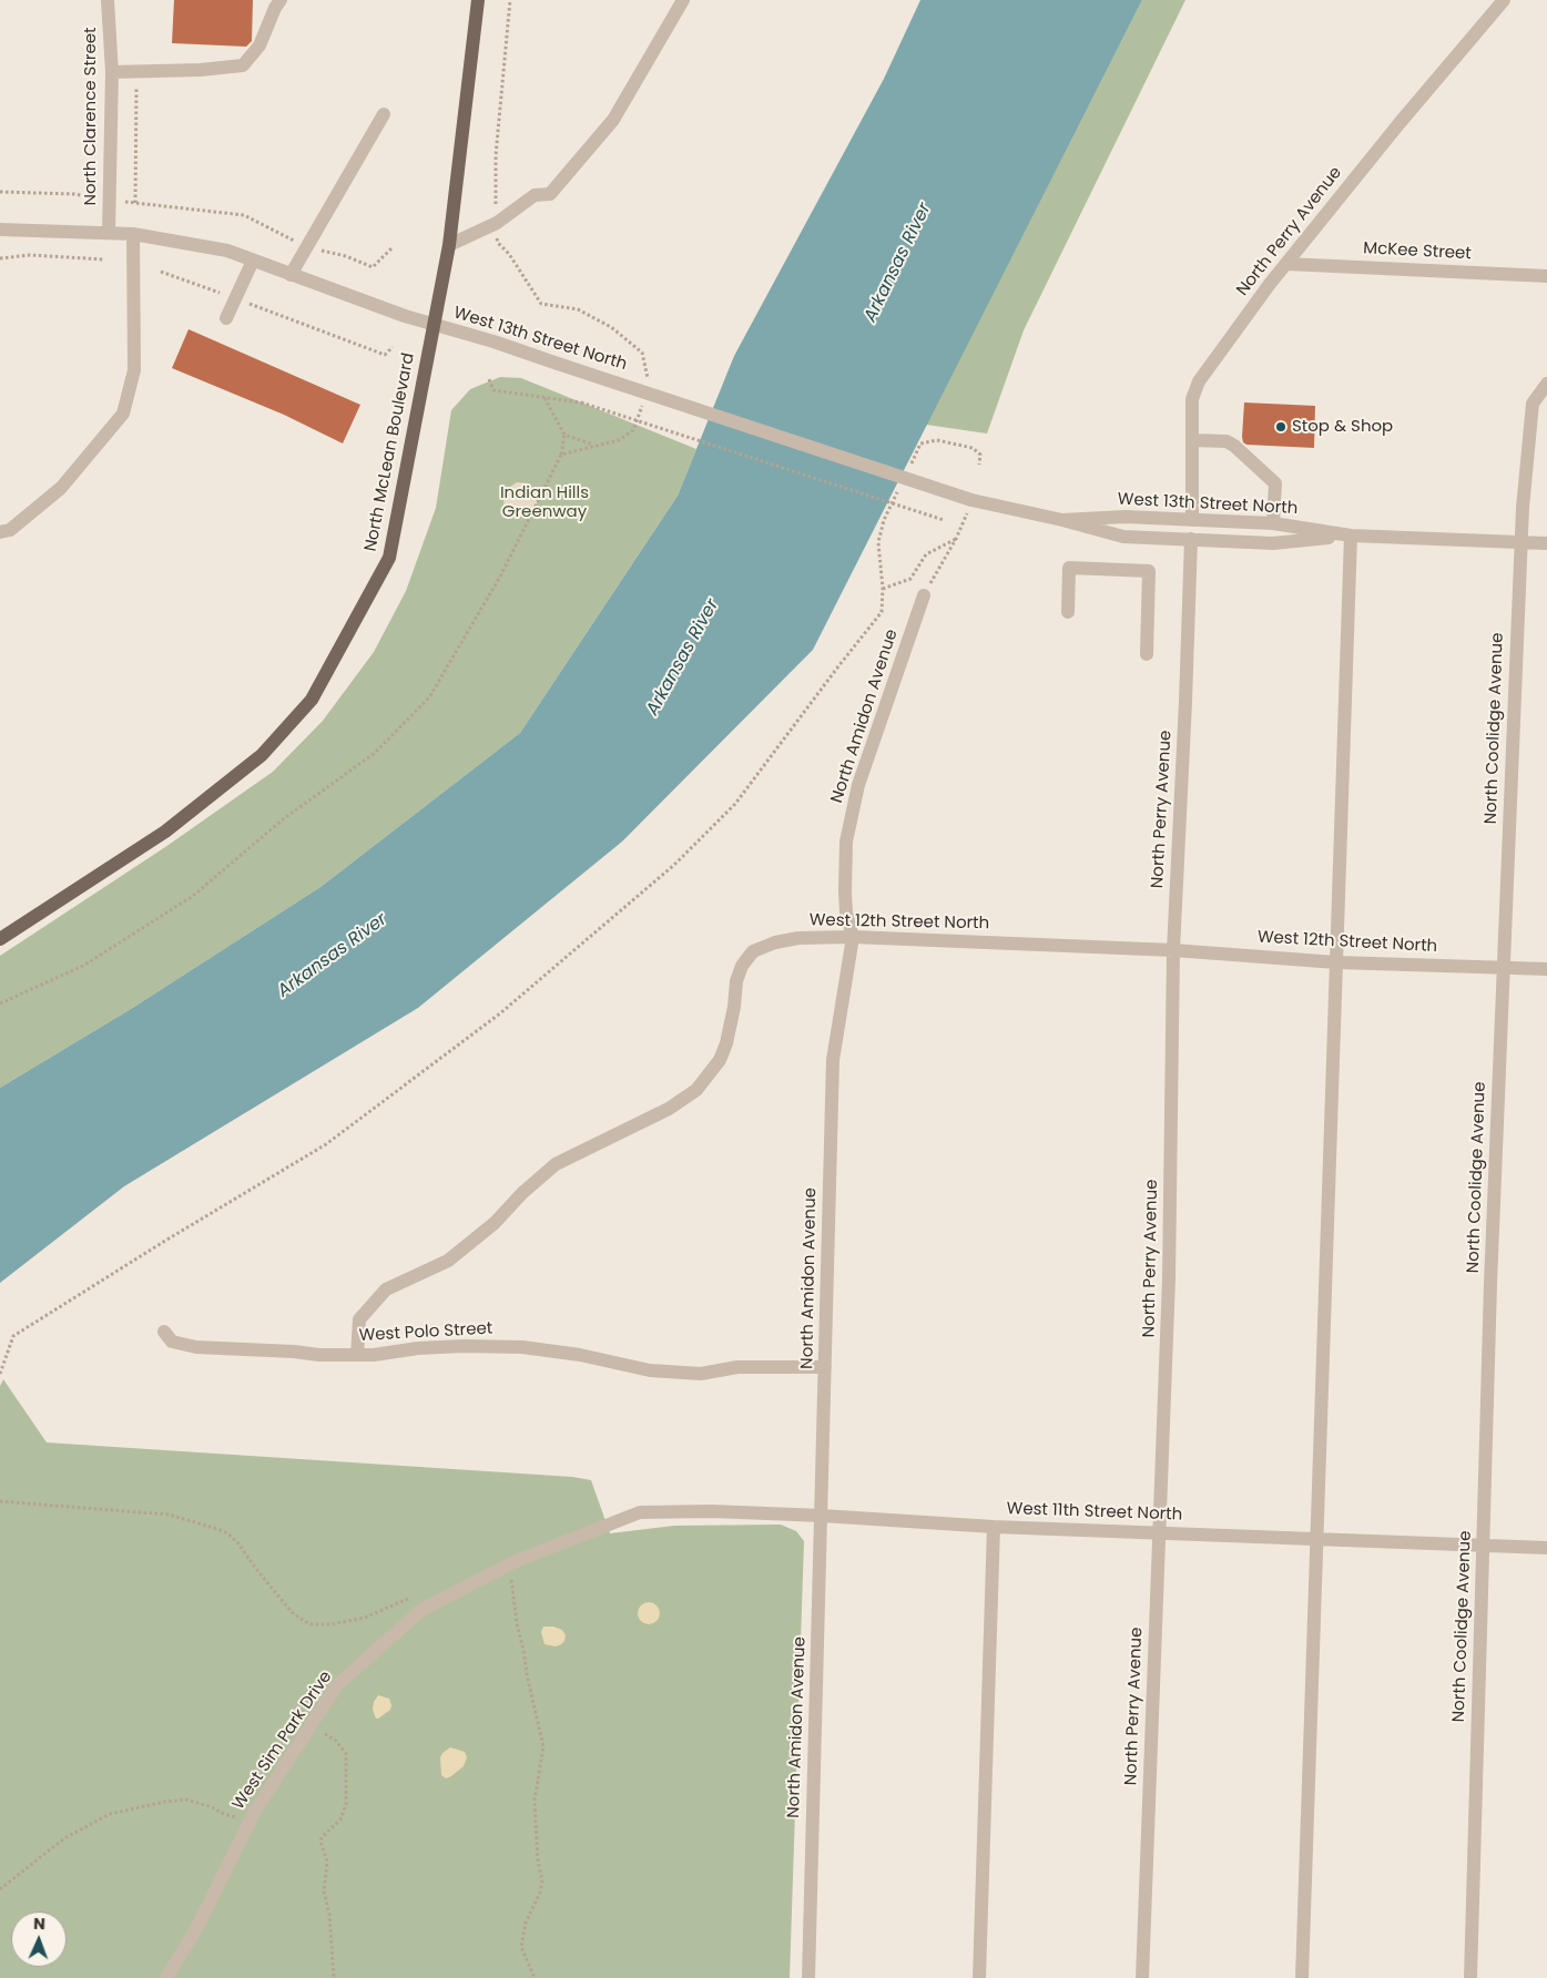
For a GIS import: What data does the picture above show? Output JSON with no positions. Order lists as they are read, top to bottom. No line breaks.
{"streets":{"main road":["North McLean Boulevard"],"street":["North Clarence Street","North Perry Avenue","McKee Street","West 13th Street North","North Amidon Avenue","North Coolidge Avenue","West 12th Street North","West Polo Street","West 11th Street North","West Sim Park Drive"]},"crossings":[["North Clarence Street","West 13th Street North"],["North Perry Avenue","McKee Street"],["North Perry Avenue","West 13th Street North"],["North Perry Avenue","West 12th Street North"],["North Perry Avenue","West 11th Street North"],["West 13th Street North","North McLean Boulevard"],["West 13th Street North","North Coolidge Avenue"],["North Amidon Avenue","West 12th Street North"],["North Amidon Avenue","West Polo Street"],["North Amidon Avenue","West 11th Street North"],["North Coolidge Avenue","West 12th Street North"],["North Coolidge Avenue","West 11th Street North"],["West 12th Street North","West Polo Street"],["West 11th Street North","West Sim Park Drive"]],"water":["Arkansas River"],"parks":["Indian Hills Greenway"],"places":["Stop & Shop"],"north":"top"}
